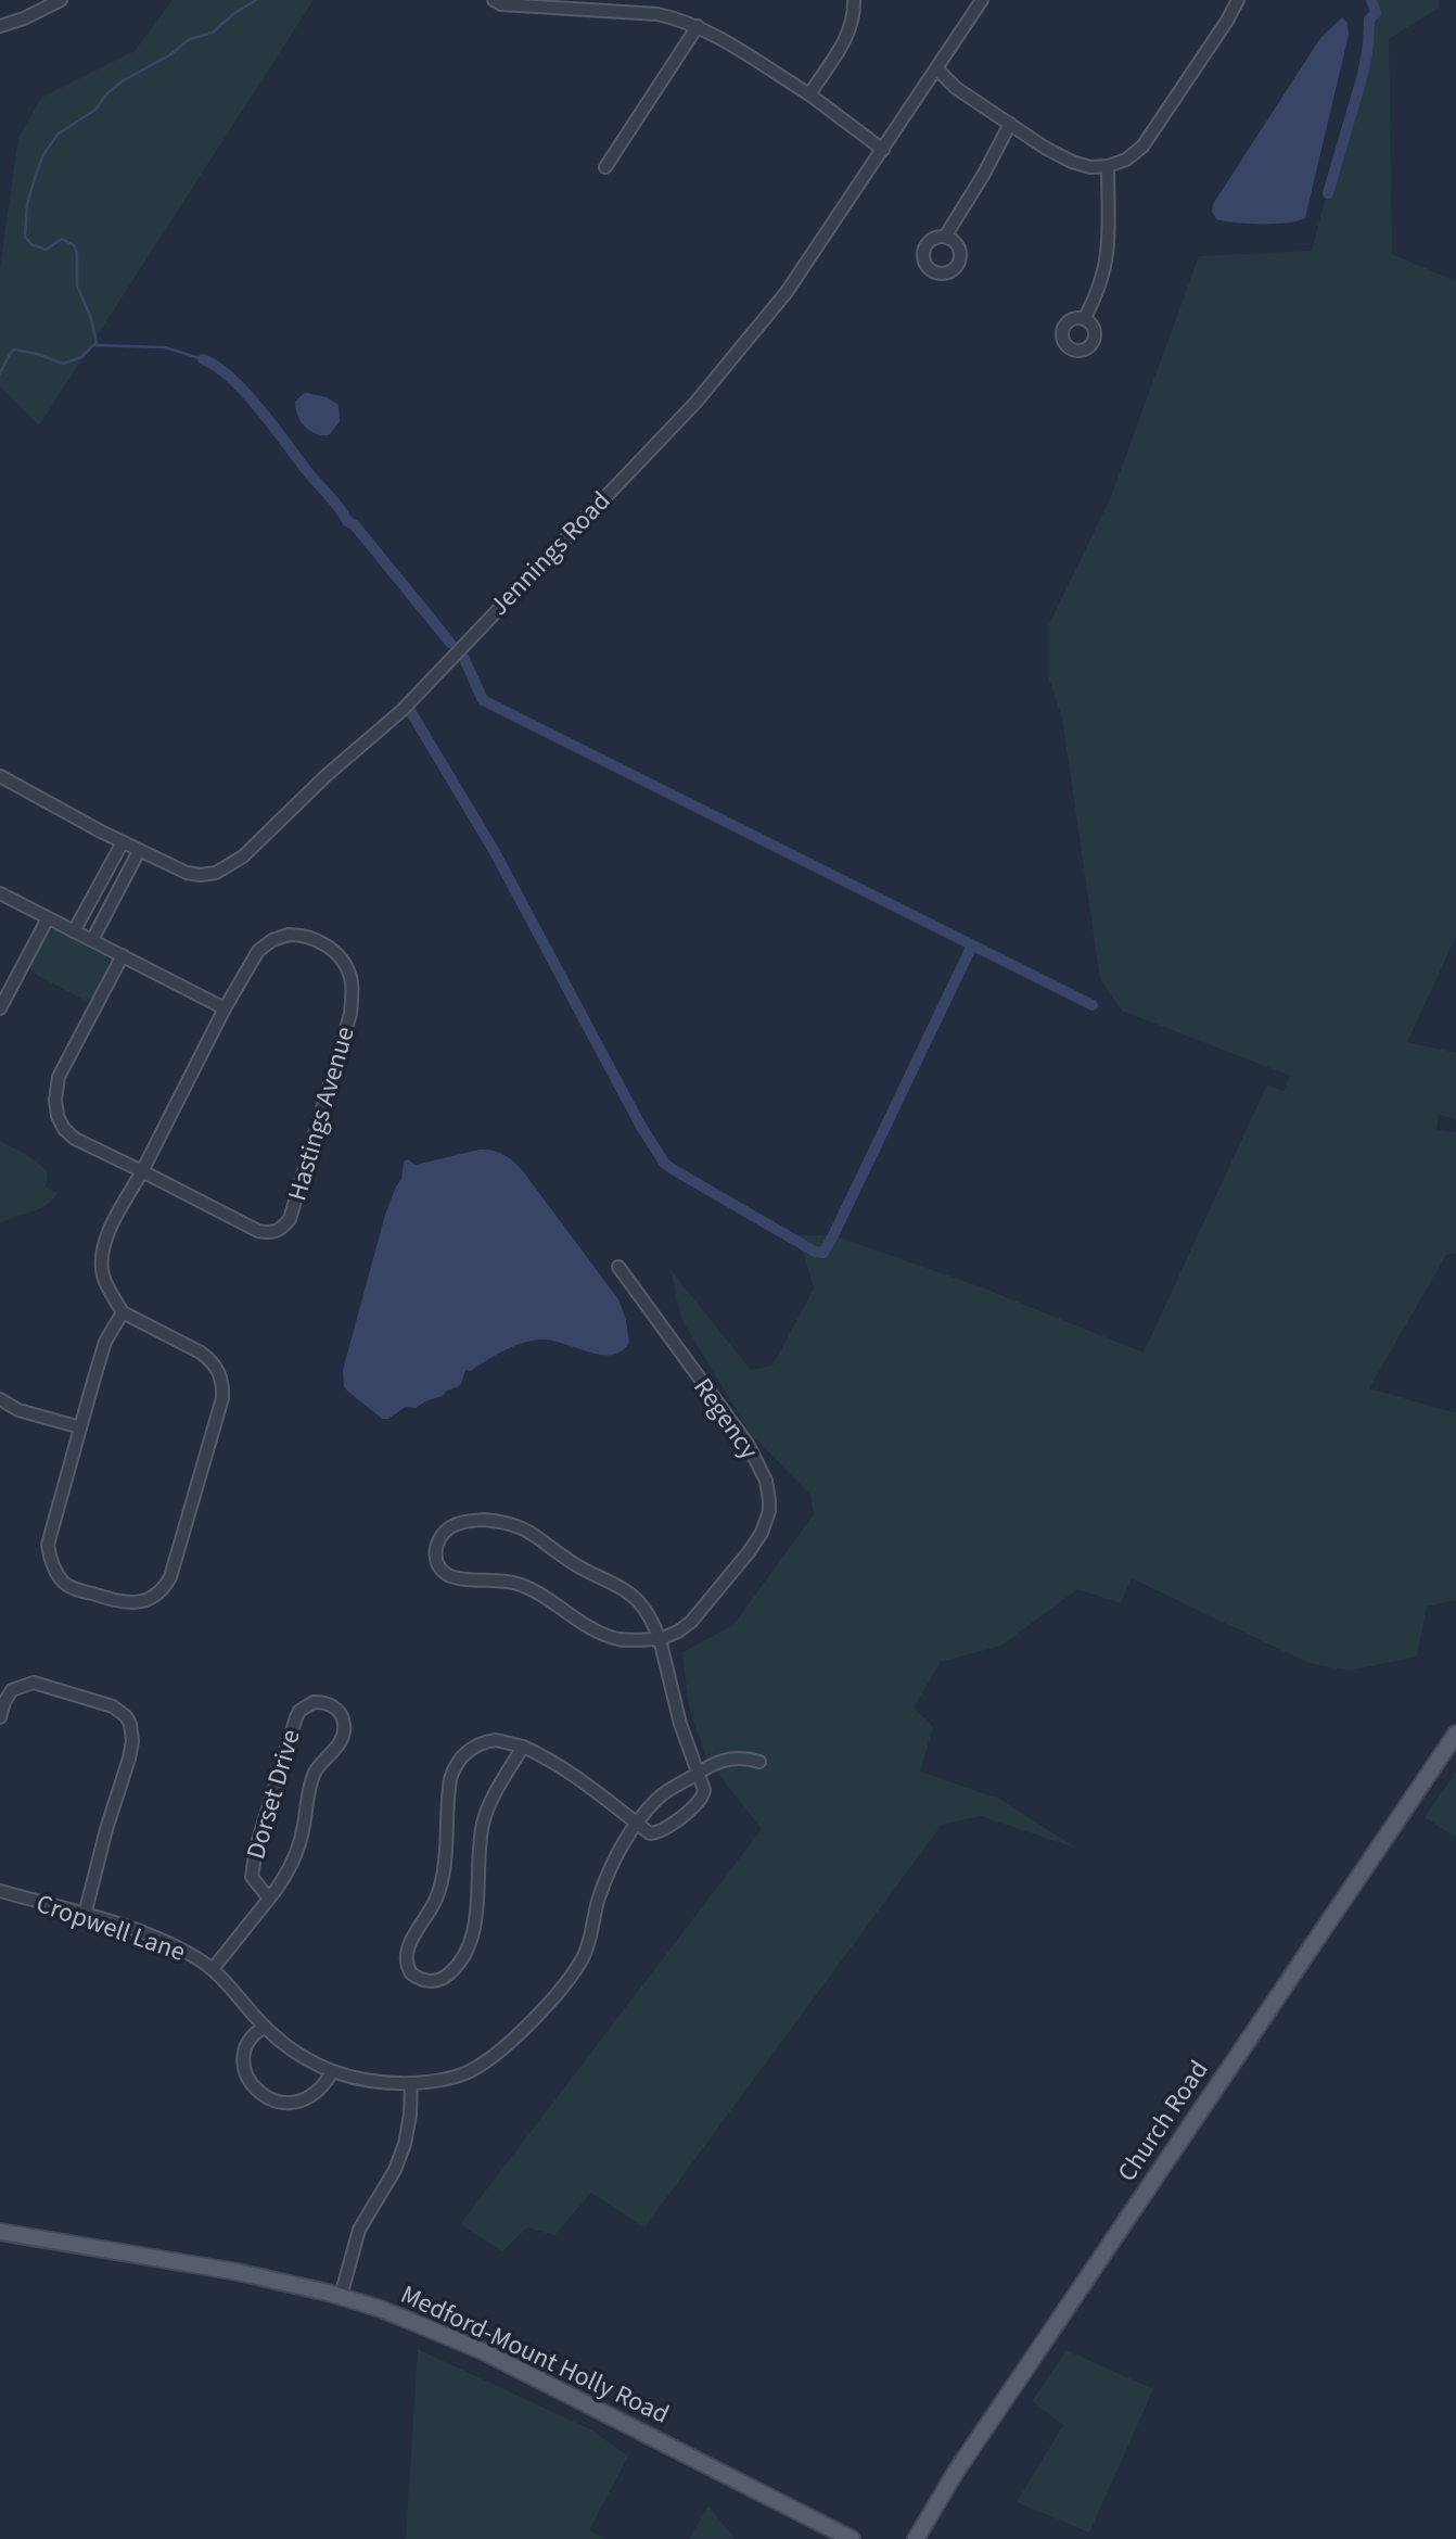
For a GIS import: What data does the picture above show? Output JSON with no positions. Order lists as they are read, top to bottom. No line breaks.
{"streets":{"main road":["Church Road","Medford-Mount Holly Road"],"street":["Jennings Road","Hastings Avenue","Regency","Dorset Drive","Cropwell Lane"]},"crossings":[["Dorset Drive","Cropwell Lane"]]}
